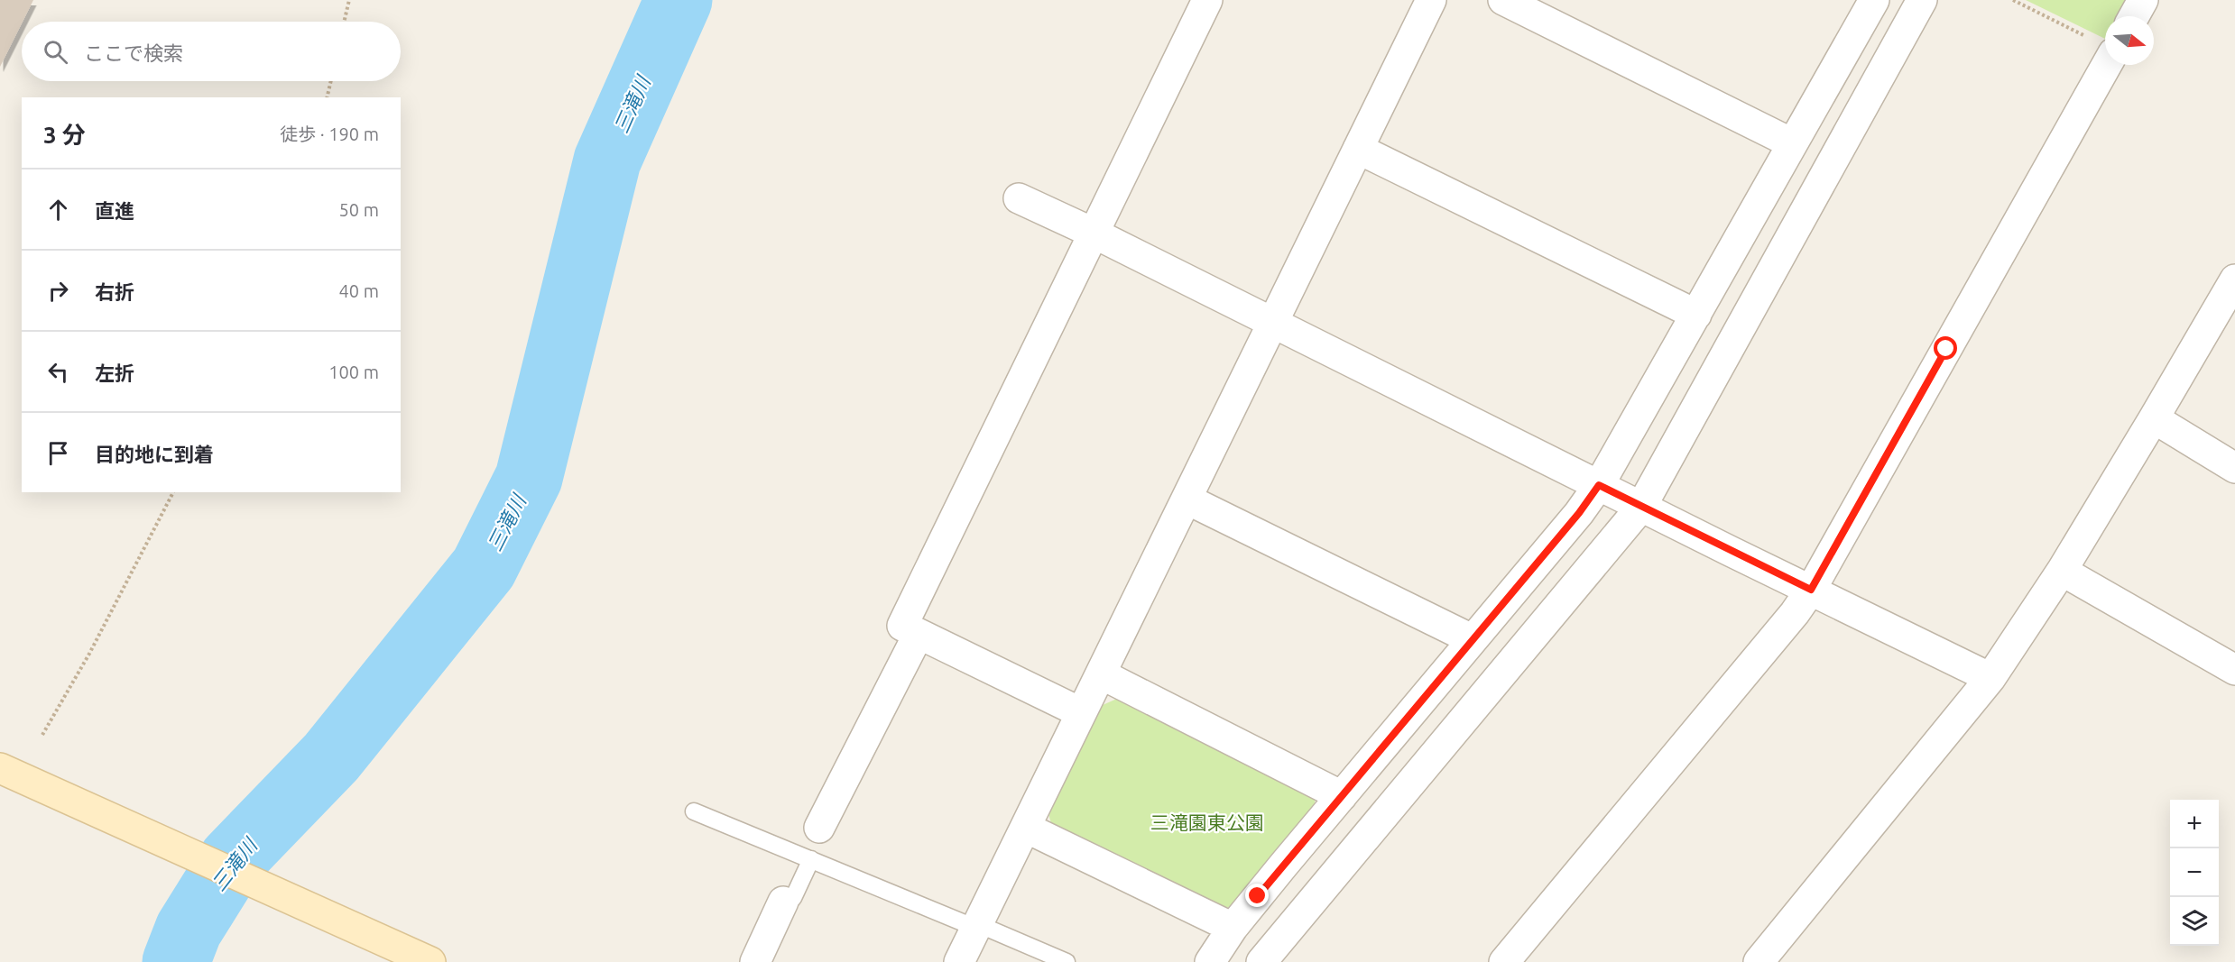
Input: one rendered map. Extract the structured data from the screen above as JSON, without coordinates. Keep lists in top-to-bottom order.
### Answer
{
  "water": ["三滝川"],
  "parks": ["三滝園東公園"],
  "north": "right",
  "page": {
    "search": "ここで検索",
    "heading": ["3 分", "徒歩 · 190 m"],
    "list": [
      ["直進", "50 m"],
      ["右折", "40 m"],
      ["左折", "100 m"],
      "目的地に到着"
    ],
    "map_buttons": ["+", "−"]
  }
}
